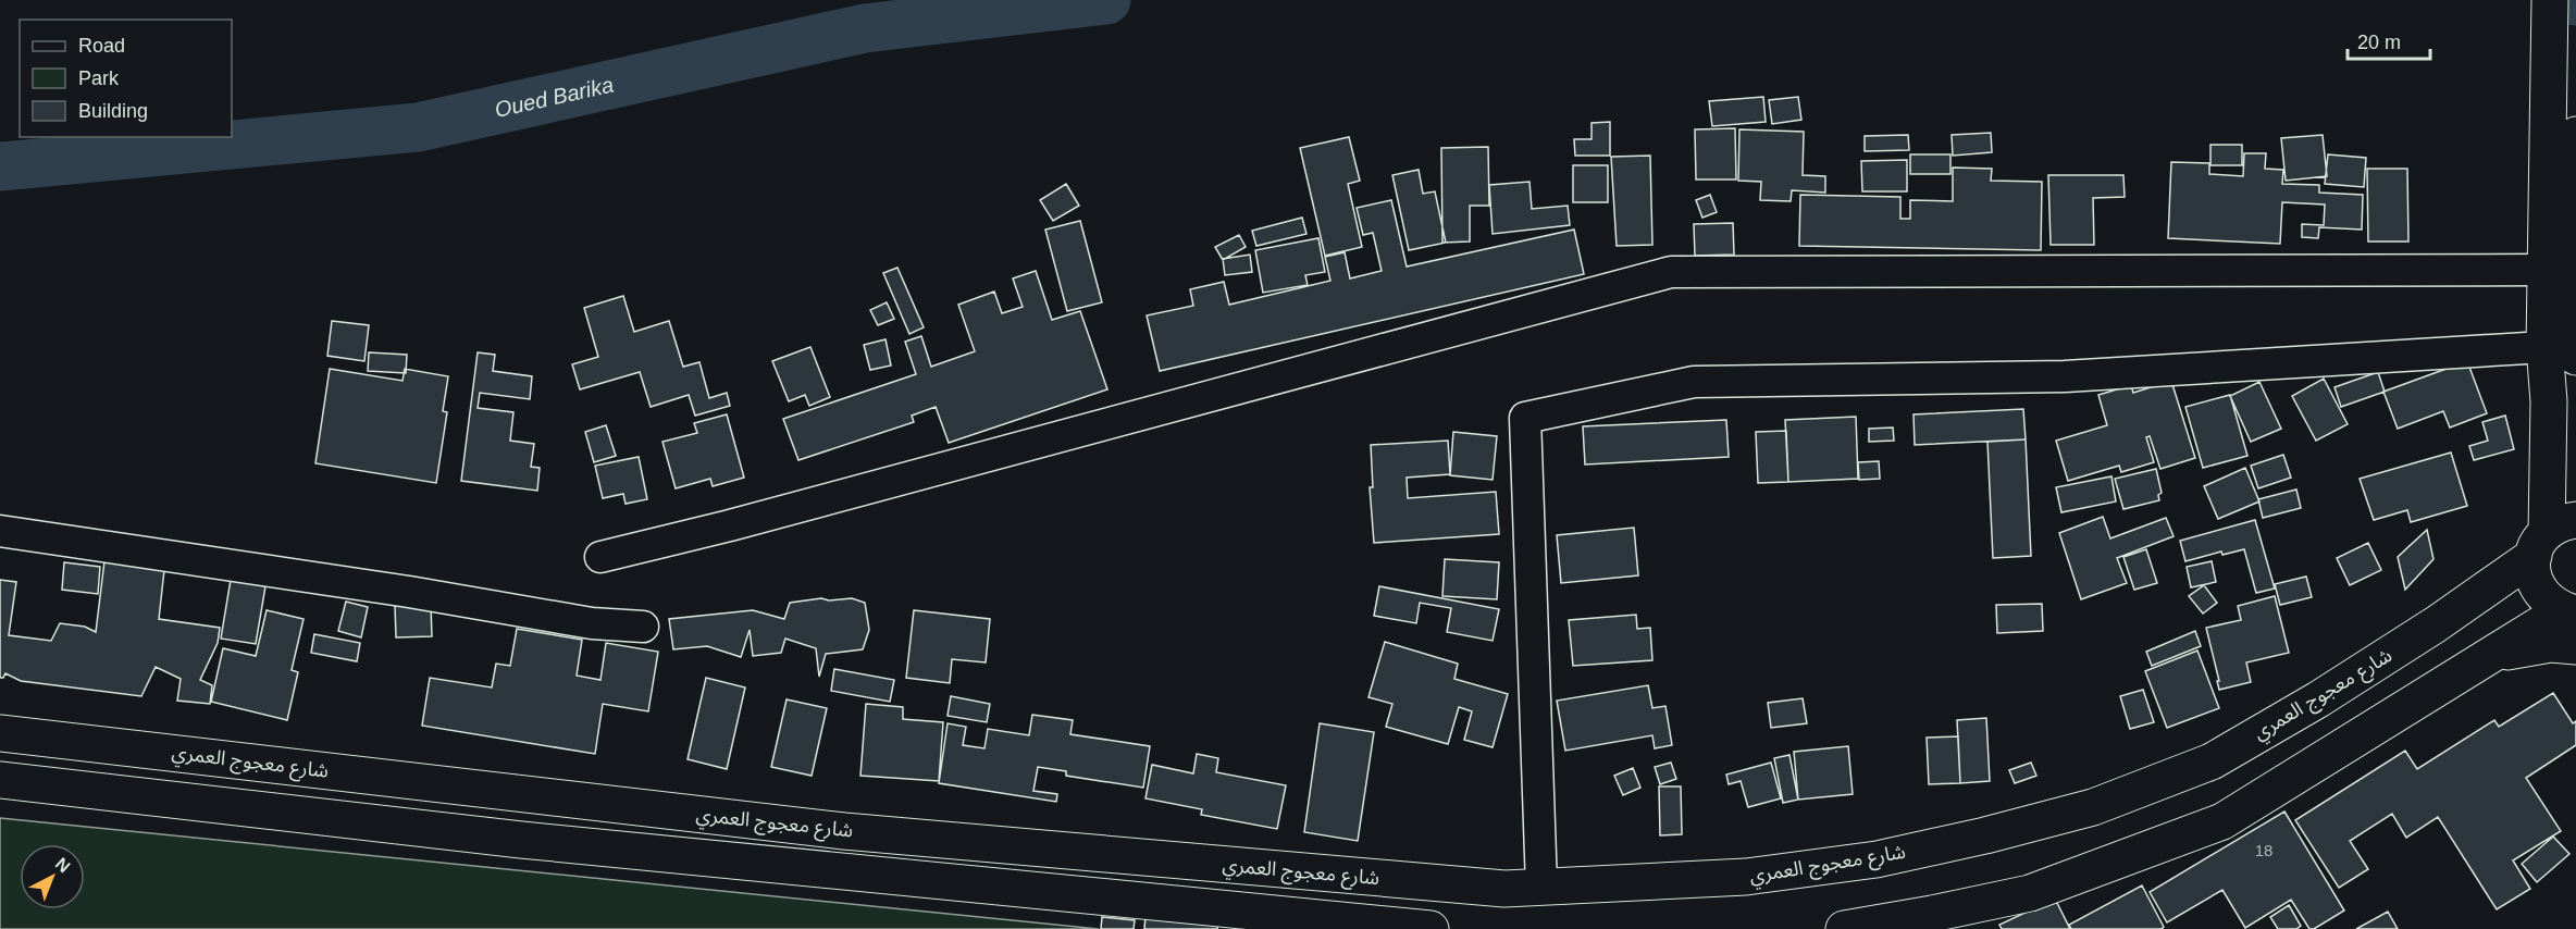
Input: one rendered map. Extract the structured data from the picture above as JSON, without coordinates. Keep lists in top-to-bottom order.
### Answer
{
  "streets": {
    "main road": ["شارع معجوج العمري"]
  },
  "water": ["Oued Barika"],
  "house_numbers": ["18"],
  "legend": ["Road", "Park", "Building"],
  "scale_bar": "20 m",
  "north": "top right"
}
